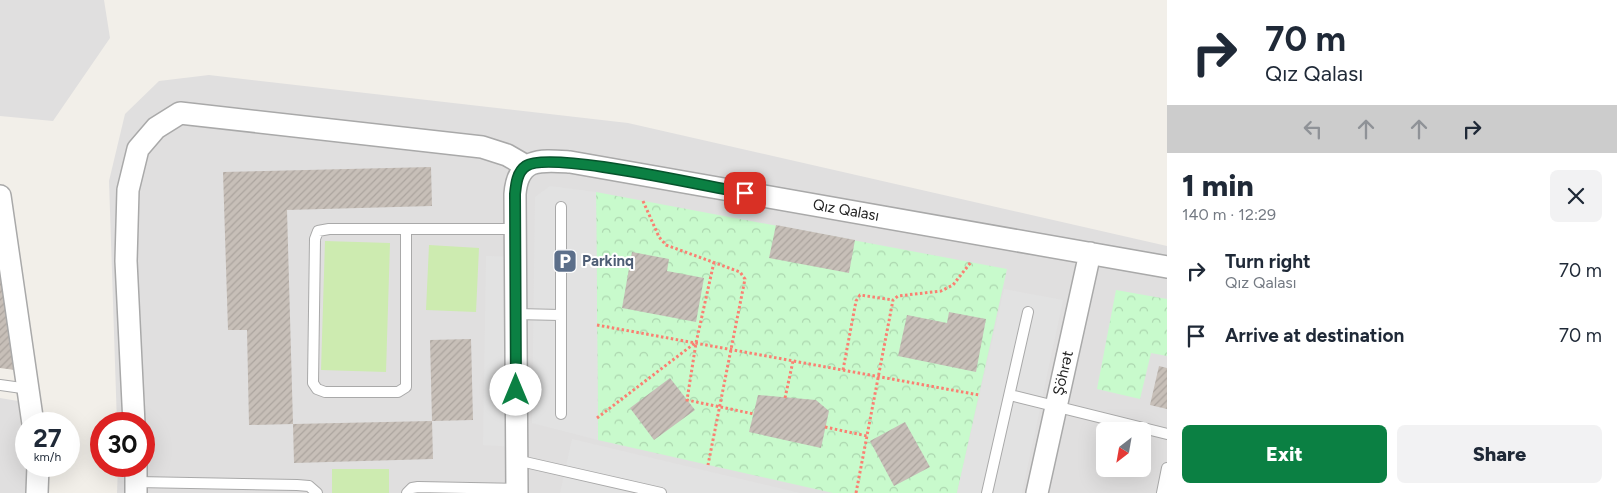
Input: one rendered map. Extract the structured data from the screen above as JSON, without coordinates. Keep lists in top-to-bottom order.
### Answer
{
  "streets": {
    "street": ["Qız Qalası", "Şöhrət"]
  },
  "crossings": [
    ["Qız Qalası", "Şöhrət"]
  ],
  "places": {
    "parking": ["Parkinq"]
  },
  "north": "bottom left",
  "page": {
    "turn": ["70 m", "Qız Qalası"],
    "heading": ["1 min", "140 m · 12:29"],
    "list": [
      {
        "name": "Turn right",
        "note": "Qız Qalası",
        "value": "70 m"
      },
      {
        "name": "Arrive at destination",
        "value": "70 m"
      }
    ],
    "speed": "27 km/h",
    "limit": "30",
    "buttons": ["Exit", "Share"]
  }
}
